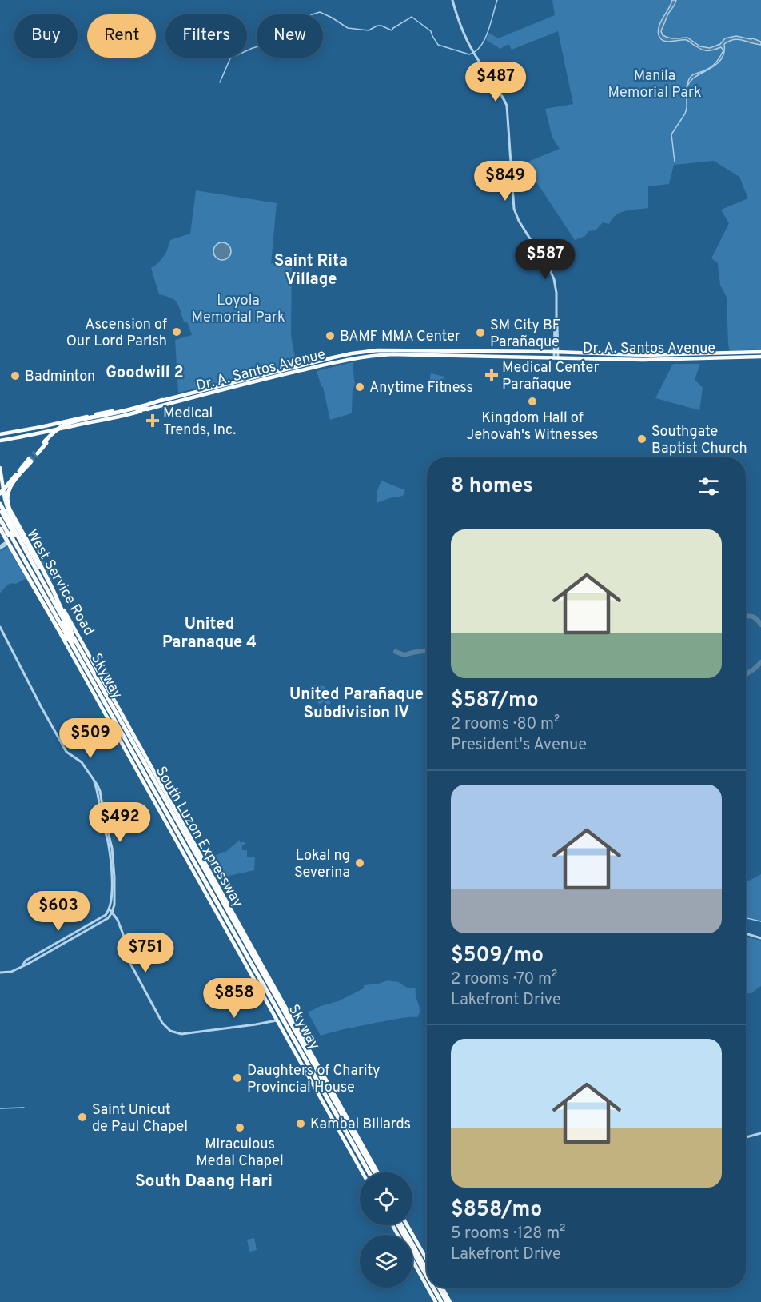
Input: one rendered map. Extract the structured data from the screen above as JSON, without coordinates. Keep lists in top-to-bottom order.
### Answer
{
  "streets": {
    "highway": ["Skyway", "South Luzon Expressway"],
    "main road": ["Dr. A. Santos Avenue", "West Service Road"]
  },
  "crossings": [
    ["Skyway", "South Luzon Expressway"]
  ],
  "districts": [
    "Saint Rita Village",
    "Goodwill 2",
    "United Paranaque 4",
    "United Parañaque Subdivision IV",
    "South Daang Hari"
  ],
  "parks": ["Manila Memorial Park", "Loyola Memorial Park"],
  "places": {
    "other": [
      "Ascension of Our Lord Parish",
      "SM City BF Parañaque",
      "BAMF MMA Center",
      "Badminton",
      "Anytime Fitness",
      "Kingdom Hall of Jehovah's Witnesses",
      "Southgate Baptist Church",
      "Lokal ng Severina",
      "Daughters of Charity Provincial House",
      "Saint Unicut de Paul Chapel",
      "Kambal Billards",
      "Miraculous Medal Chapel"
    ],
    "health": ["Medical Center Parañaque", "Medical Trends, Inc."]
  },
  "page": {
    "chip": [
      "Buy",
      "Rent",
      "Filters",
      "New"
    ],
    "price": [
      "$487",
      "$849",
      "$587",
      "$509",
      "$492",
      "$603",
      "$751",
      "$858"
    ],
    "heading": "8 homes",
    "list": [
      {
        "name": "$587/mo",
        "note": "2 rooms · 80 m² · President's Avenue"
      },
      {
        "name": "$509/mo",
        "note": "2 rooms · 70 m² · Lakefront Drive"
      },
      {
        "name": "$858/mo",
        "note": "5 rooms · 128 m² · Lakefront Drive"
      }
    ]
  }
}
